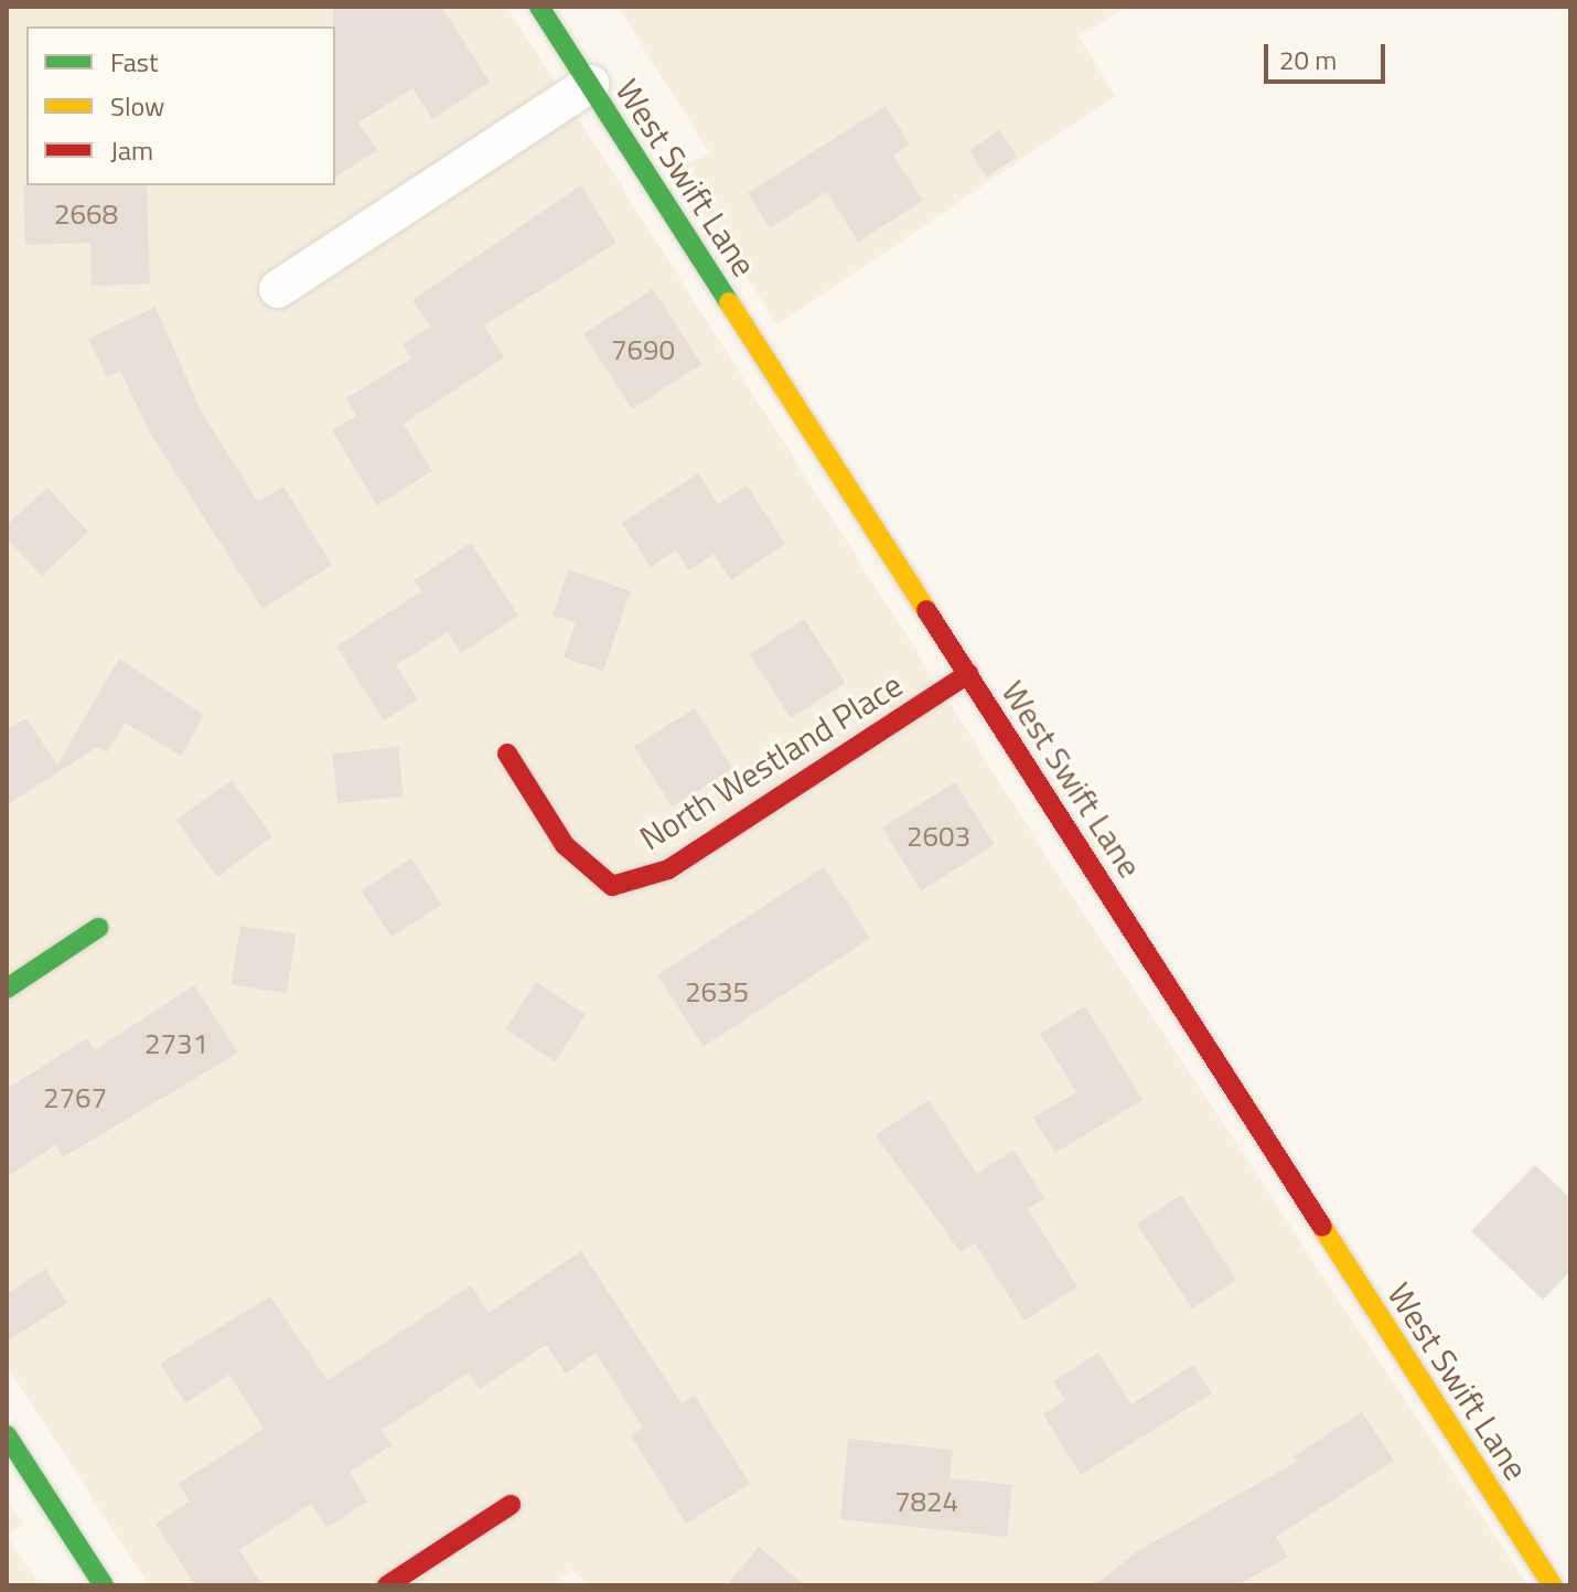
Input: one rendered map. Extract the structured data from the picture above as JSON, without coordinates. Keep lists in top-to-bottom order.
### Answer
{
  "streets": {
    "street": ["West Swift Lane", "North Westland Place"]
  },
  "crossings": [
    ["West Swift Lane", "North Westland Place"]
  ],
  "house_numbers": [
    "2668",
    "7690",
    "2603",
    "2635",
    "2731",
    "2767",
    "7824"
  ],
  "legend": ["Fast", "Slow", "Jam"],
  "scale_bar": "20 m"
}
